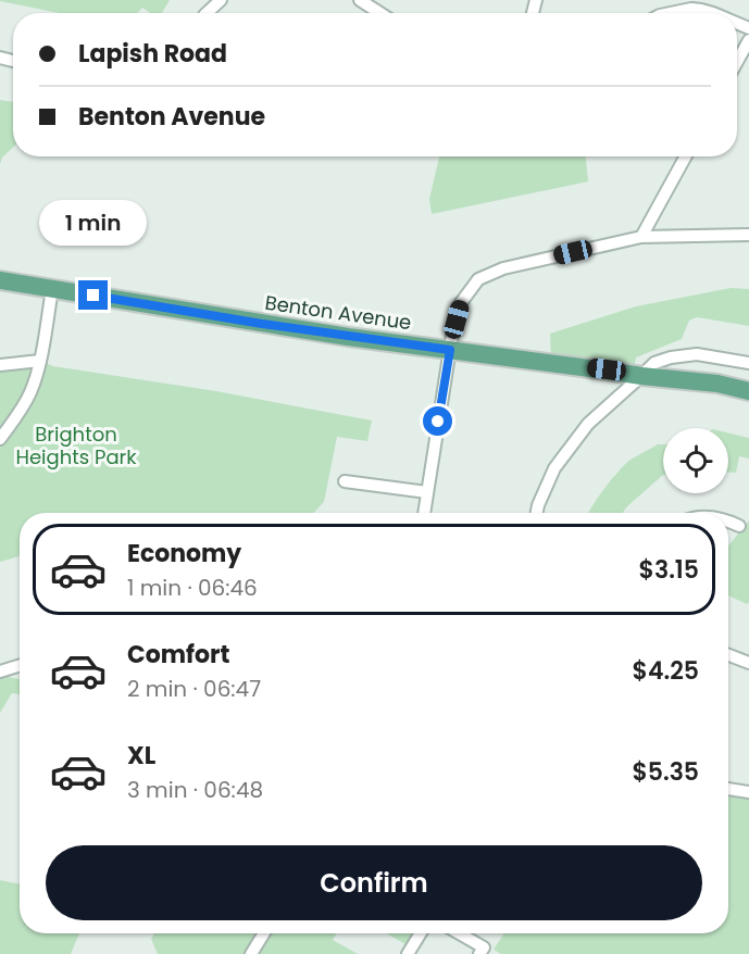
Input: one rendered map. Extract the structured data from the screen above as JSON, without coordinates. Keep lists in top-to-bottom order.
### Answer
{
  "streets": {
    "main road": ["Benton Avenue"]
  },
  "parks": ["Brighton Heights Park"],
  "page": {
    "banner": ["Lapish Road", "Benton Avenue"],
    "bubble": "1 min",
    "list": [
      {
        "name": "Economy",
        "note": "1 min · 06:46",
        "value": "$3.15"
      },
      {
        "name": "Comfort",
        "note": "2 min · 06:47",
        "value": "$4.25"
      },
      {
        "name": "XL",
        "note": "3 min · 06:48",
        "value": "$5.35"
      }
    ],
    "buttons": "Confirm"
  }
}
